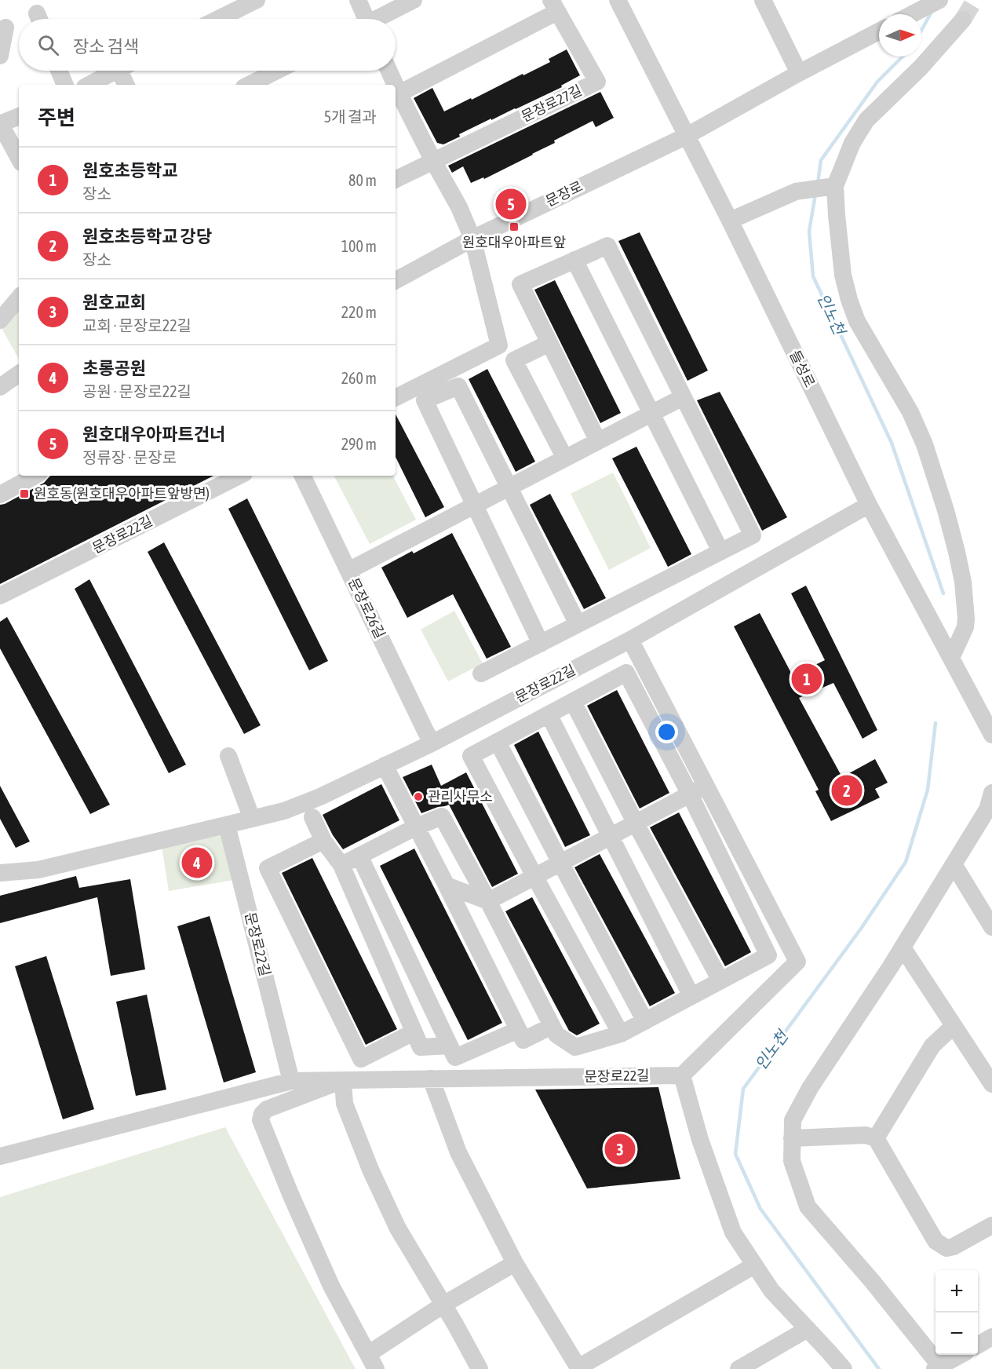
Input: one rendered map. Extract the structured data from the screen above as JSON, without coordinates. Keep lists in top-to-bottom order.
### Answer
{
  "streets": {
    "street": [
      "문장로27길",
      "문장로",
      "들성로",
      "문장로22길",
      "문장로26길"
    ]
  },
  "crossings": [
    ["문장로", "들성로"],
    ["들성로", "문장로22길"],
    ["문장로22길", "문장로26길"]
  ],
  "water": ["인노천"],
  "places": {
    "transit": ["원호대우아파트앞", "원호동(원호대우아파트앞방면)"],
    "other": ["관리사무소"]
  },
  "north": "right",
  "page": {
    "search": "장소 검색",
    "heading": ["주변", "5개 결과"],
    "list": [
      {
        "mark": "1",
        "name": "원호초등학교",
        "note": "장소",
        "value": "80 m"
      },
      {
        "mark": "2",
        "name": "원호초등학교 강당",
        "note": "장소",
        "value": "100 m"
      },
      {
        "mark": "3",
        "name": "원호교회",
        "note": "교회 · 문장로22길",
        "value": "220 m"
      },
      {
        "mark": "4",
        "name": "초롱공원",
        "note": "공원 · 문장로22길",
        "value": "260 m"
      },
      {
        "mark": "5",
        "name": "원호대우아파트건너",
        "note": "정류장 · 문장로",
        "value": "290 m"
      }
    ],
    "pins": [
      "5",
      "1",
      "2",
      "4",
      "3"
    ],
    "map_buttons": ["+", "−"]
  }
}
